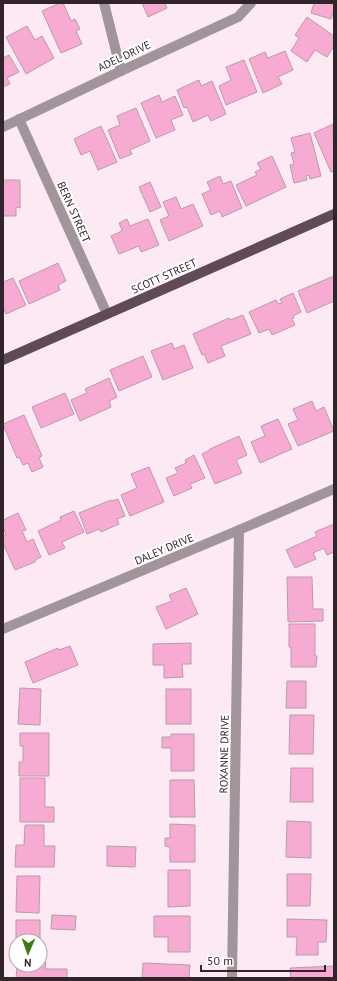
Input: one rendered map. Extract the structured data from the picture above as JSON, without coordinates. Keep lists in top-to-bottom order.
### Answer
{
  "streets": {
    "main road": ["SCOTT STREET"],
    "street": [
      "ADEL DRIVE",
      "BERN STREET",
      "DALEY DRIVE",
      "ROXANNE DRIVE"
    ]
  },
  "crossings": [
    ["ADEL DRIVE", "BERN STREET"],
    ["BERN STREET", "SCOTT STREET"],
    ["DALEY DRIVE", "ROXANNE DRIVE"]
  ],
  "scale_bar": "50 m",
  "north": "bottom"
}
